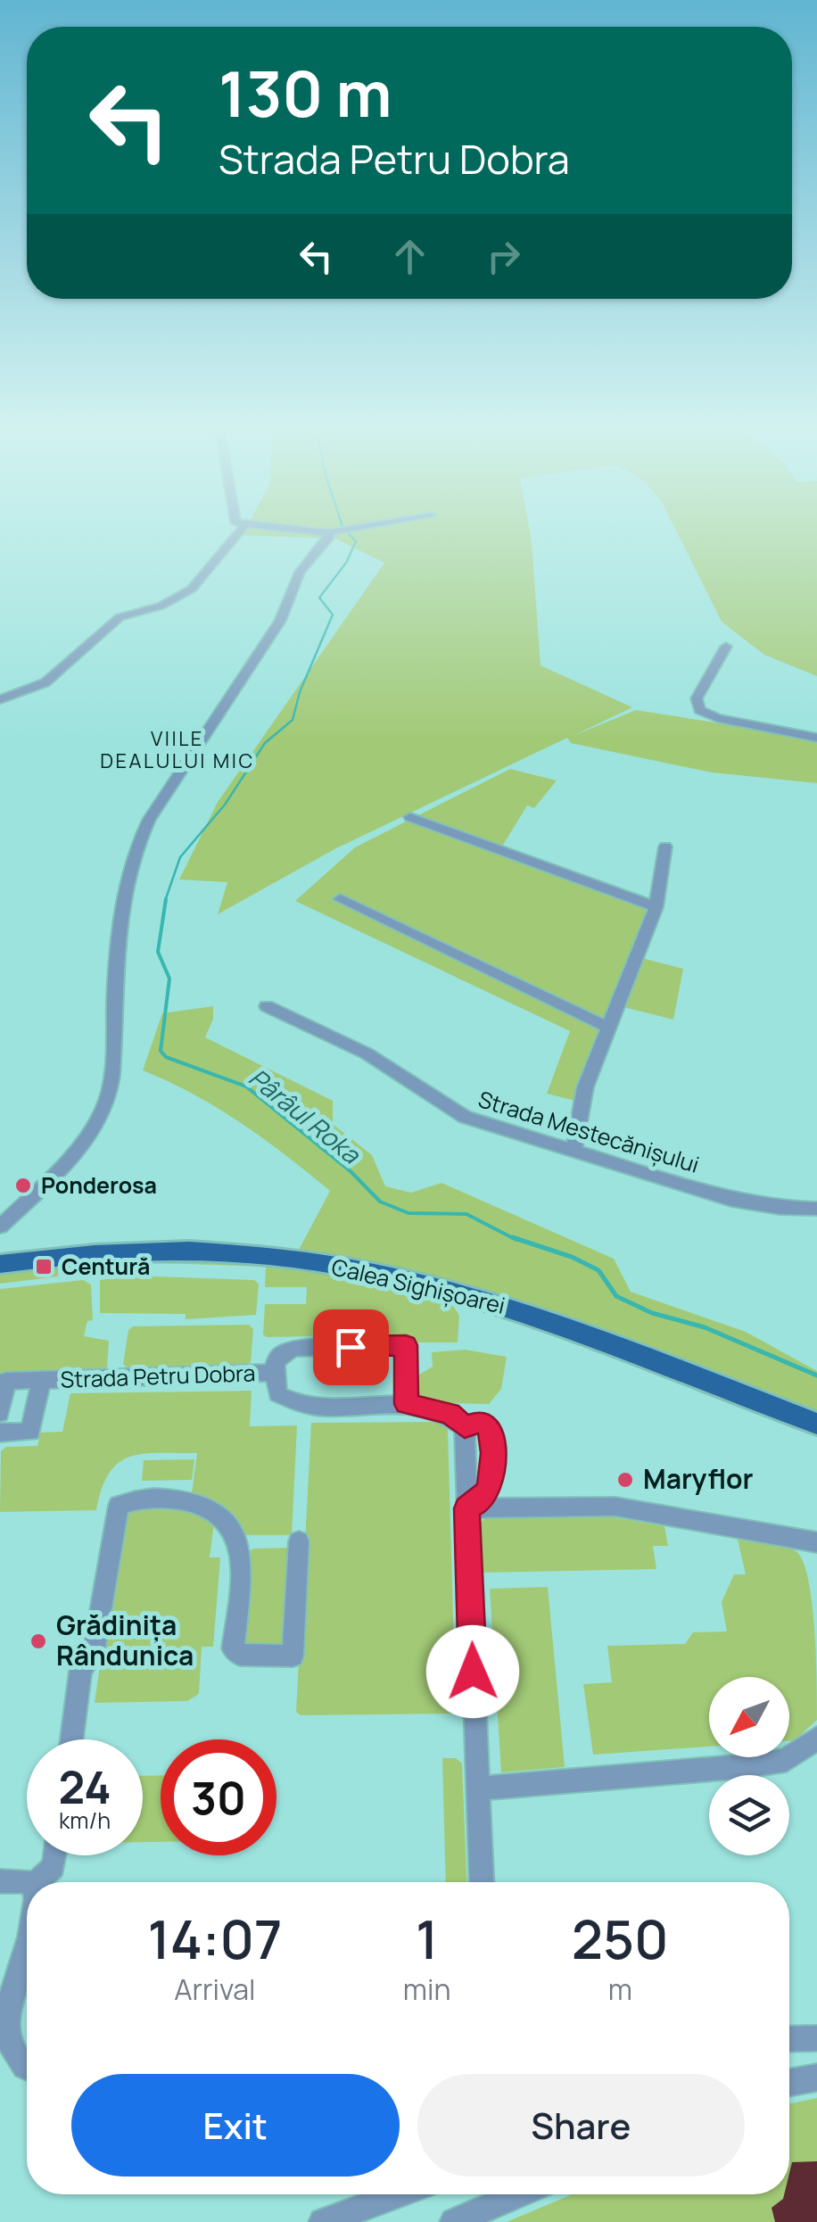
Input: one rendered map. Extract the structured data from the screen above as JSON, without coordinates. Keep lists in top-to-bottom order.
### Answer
{
  "streets": {
    "main road": ["Calea Sighișoarei"],
    "street": ["Strada Mestecănișului", "Strada Petru Dobra"]
  },
  "districts": ["VIILE DEALULUI MIC"],
  "water": ["Pârâul Roka"],
  "places": {
    "other": ["Ponderosa", "Maryflor", "Grădinița Rândunica"],
    "transit": ["Centură"]
  },
  "north": "bottom left",
  "page": {
    "turn": ["130 m", "Strada Petru Dobra"],
    "speed": "24 km/h",
    "limit": "30",
    "eta": [
      "14:07",
      "Arrival",
      "1",
      "min",
      "250",
      "m"
    ],
    "buttons": ["Exit", "Share"]
  }
}
